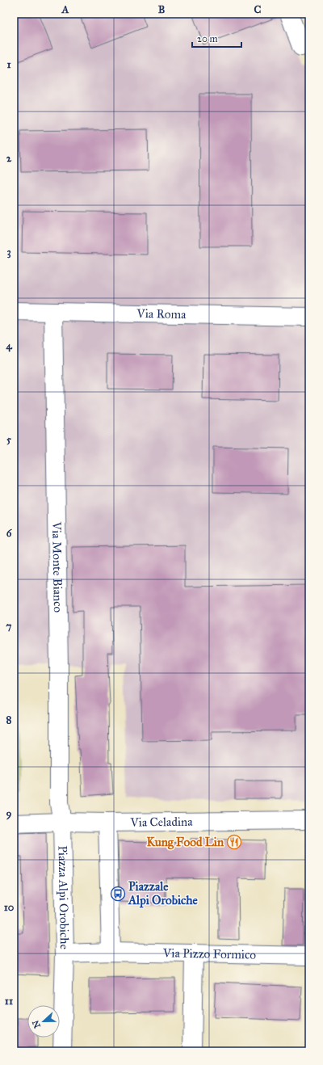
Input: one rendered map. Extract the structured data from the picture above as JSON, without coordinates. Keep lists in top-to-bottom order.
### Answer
{
  "streets": {
    "street": [
      "Via Roma",
      "Via Monte Bianco",
      "Via Celadina",
      "Piazza Alpi Orobiche",
      "Via Pizzo Formico"
    ]
  },
  "crossings": [
    ["Via Roma", "Via Monte Bianco"],
    ["Via Monte Bianco", "Via Celadina"],
    ["Via Monte Bianco", "Piazza Alpi Orobiche"],
    ["Via Celadina", "Piazza Alpi Orobiche"],
    ["Piazza Alpi Orobiche", "Via Pizzo Formico"]
  ],
  "places": {
    "restaurant": ["Kung Food Lin"],
    "bus stop": ["Piazzale Alpi Orobiche"]
  },
  "scale_bar": "20 m",
  "north": "left",
  "grid": {
    "columns": ["A", "B", "C"],
    "rows": [
      "1",
      "2",
      "3",
      "4",
      "5",
      "6",
      "7",
      "8",
      "9",
      "10",
      "11"
    ]
  }
}
